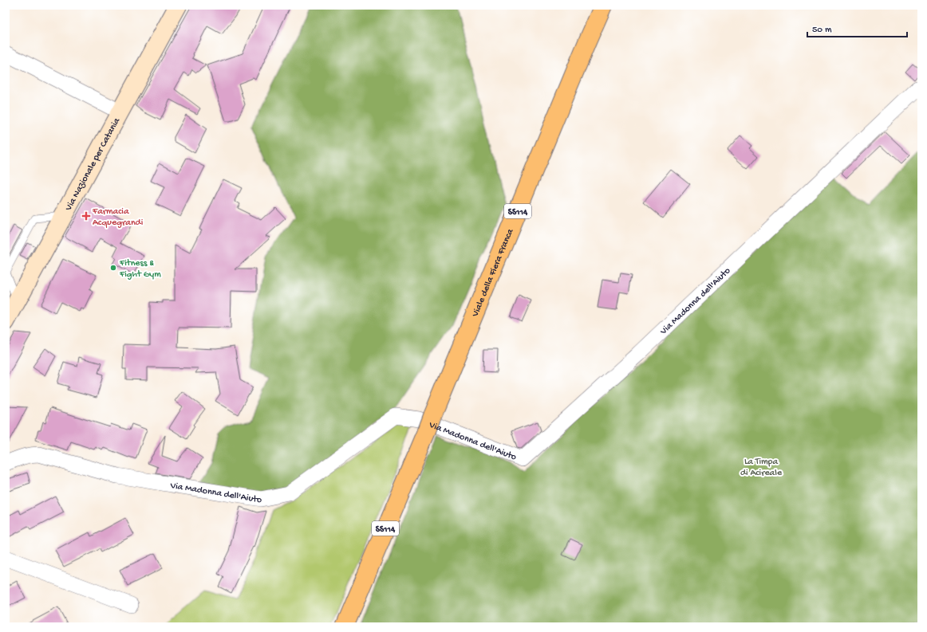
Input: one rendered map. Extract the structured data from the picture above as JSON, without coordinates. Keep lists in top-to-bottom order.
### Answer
{
  "streets": {
    "main road": ["Via Nazionale per Catania", "SS114", "Viale della Fiera Franca"],
    "street": ["Via Madonna dell'Aiuto"]
  },
  "parks": ["La Timpa di Acireale"],
  "places": {
    "health": ["Farmacia Acquegrandi"],
    "other": ["Fitness & Fight Gym"]
  },
  "scale_bar": "50 m"
}
